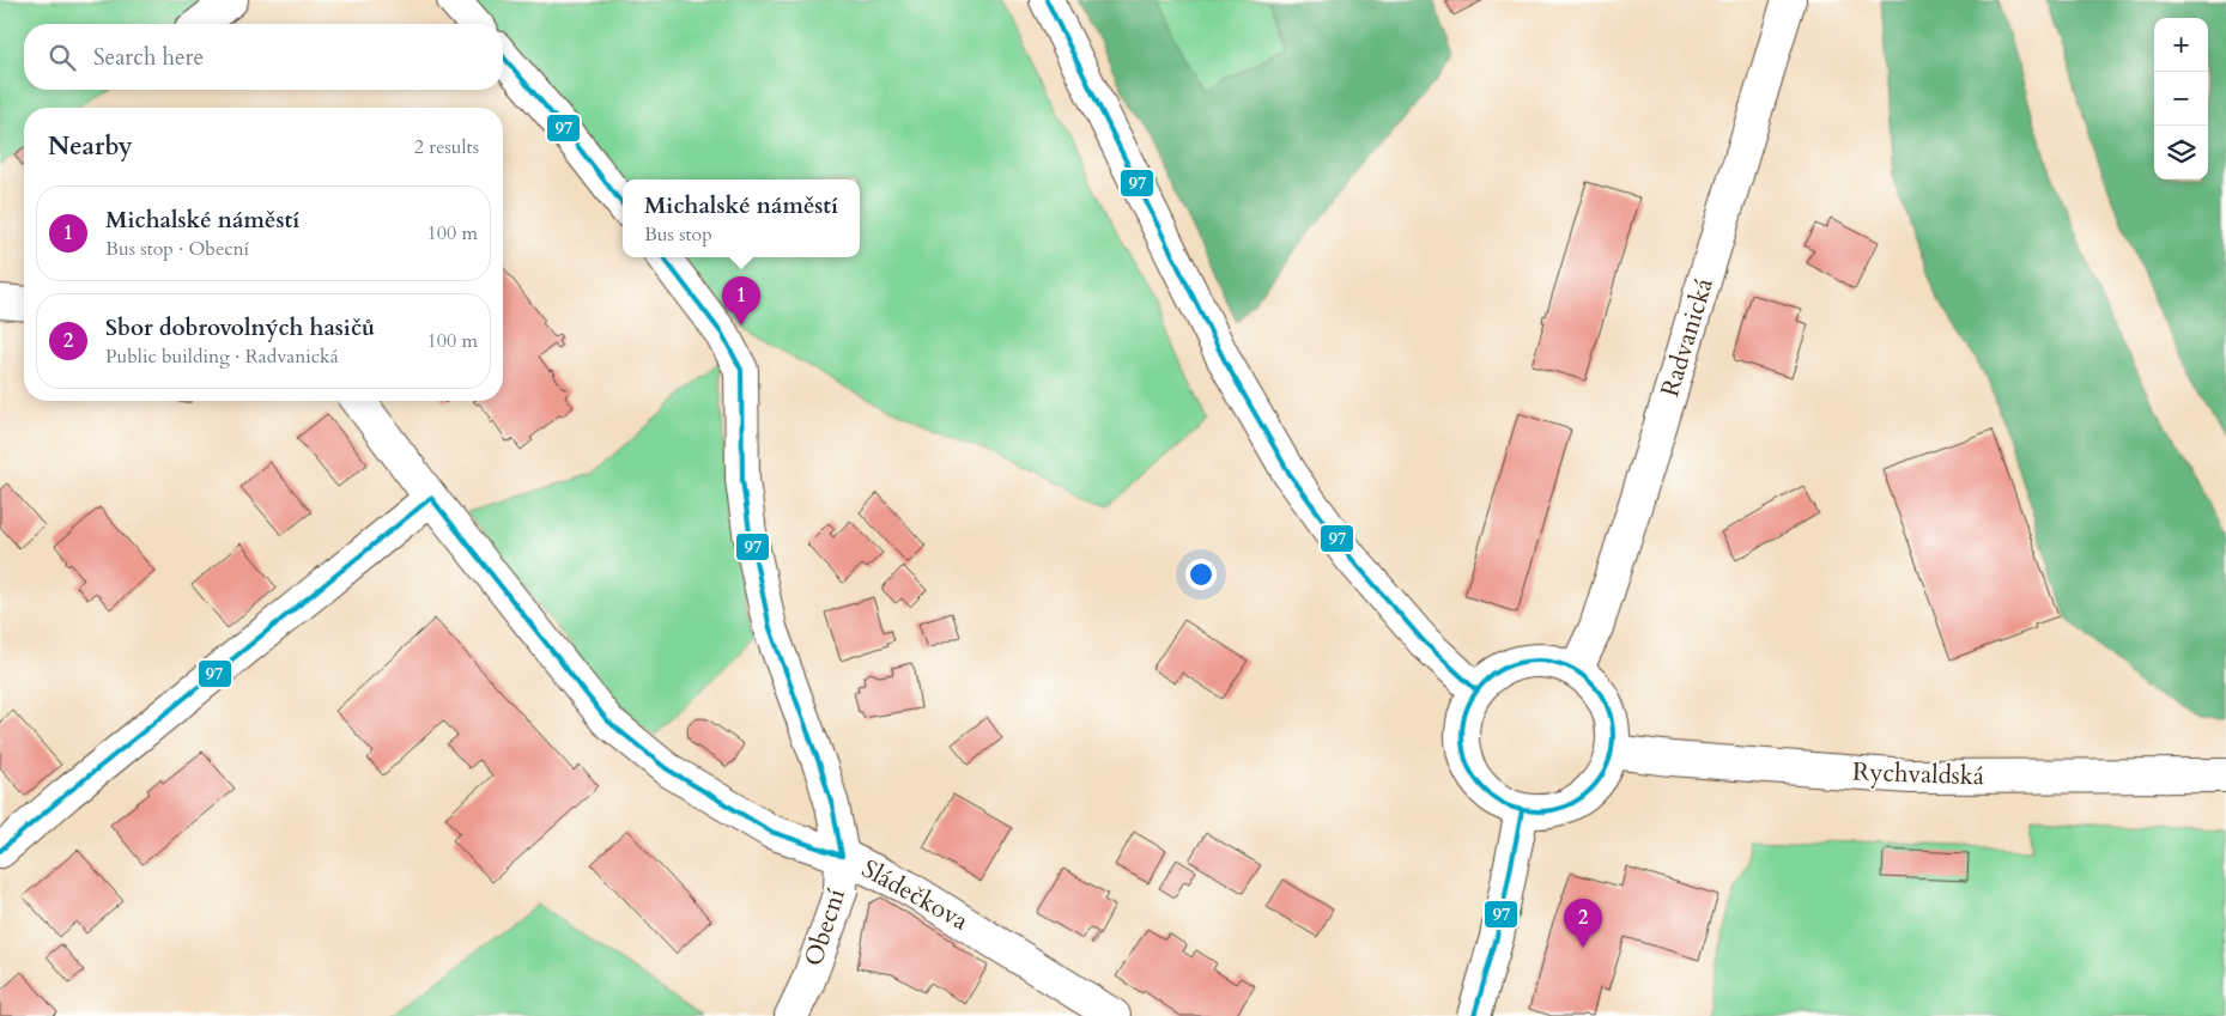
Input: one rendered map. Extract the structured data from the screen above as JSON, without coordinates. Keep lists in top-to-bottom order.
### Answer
{
  "streets": {
    "street": [
      "Radvanická",
      "Rychvaldská",
      "Sládečkova",
      "Obecní"
    ]
  },
  "crossings": [
    ["Radvanická", "Rychvaldská"],
    ["Sládečkova", "Obecní"]
  ],
  "lines": ["transit line 97"],
  "page": {
    "map_buttons": ["+", "−"],
    "search": "Search here",
    "heading": ["Nearby", "2 results"],
    "popup": ["Michalské náměstí", "Bus stop"],
    "list": [
      {
        "mark": "1",
        "name": "Michalské náměstí",
        "note": "Bus stop · Obecní",
        "value": "100 m"
      },
      {
        "mark": "2",
        "name": "Sbor dobrovolných hasičů",
        "note": "Public building · Radvanická",
        "value": "100 m"
      }
    ],
    "pins": ["1", "2"]
  }
}
